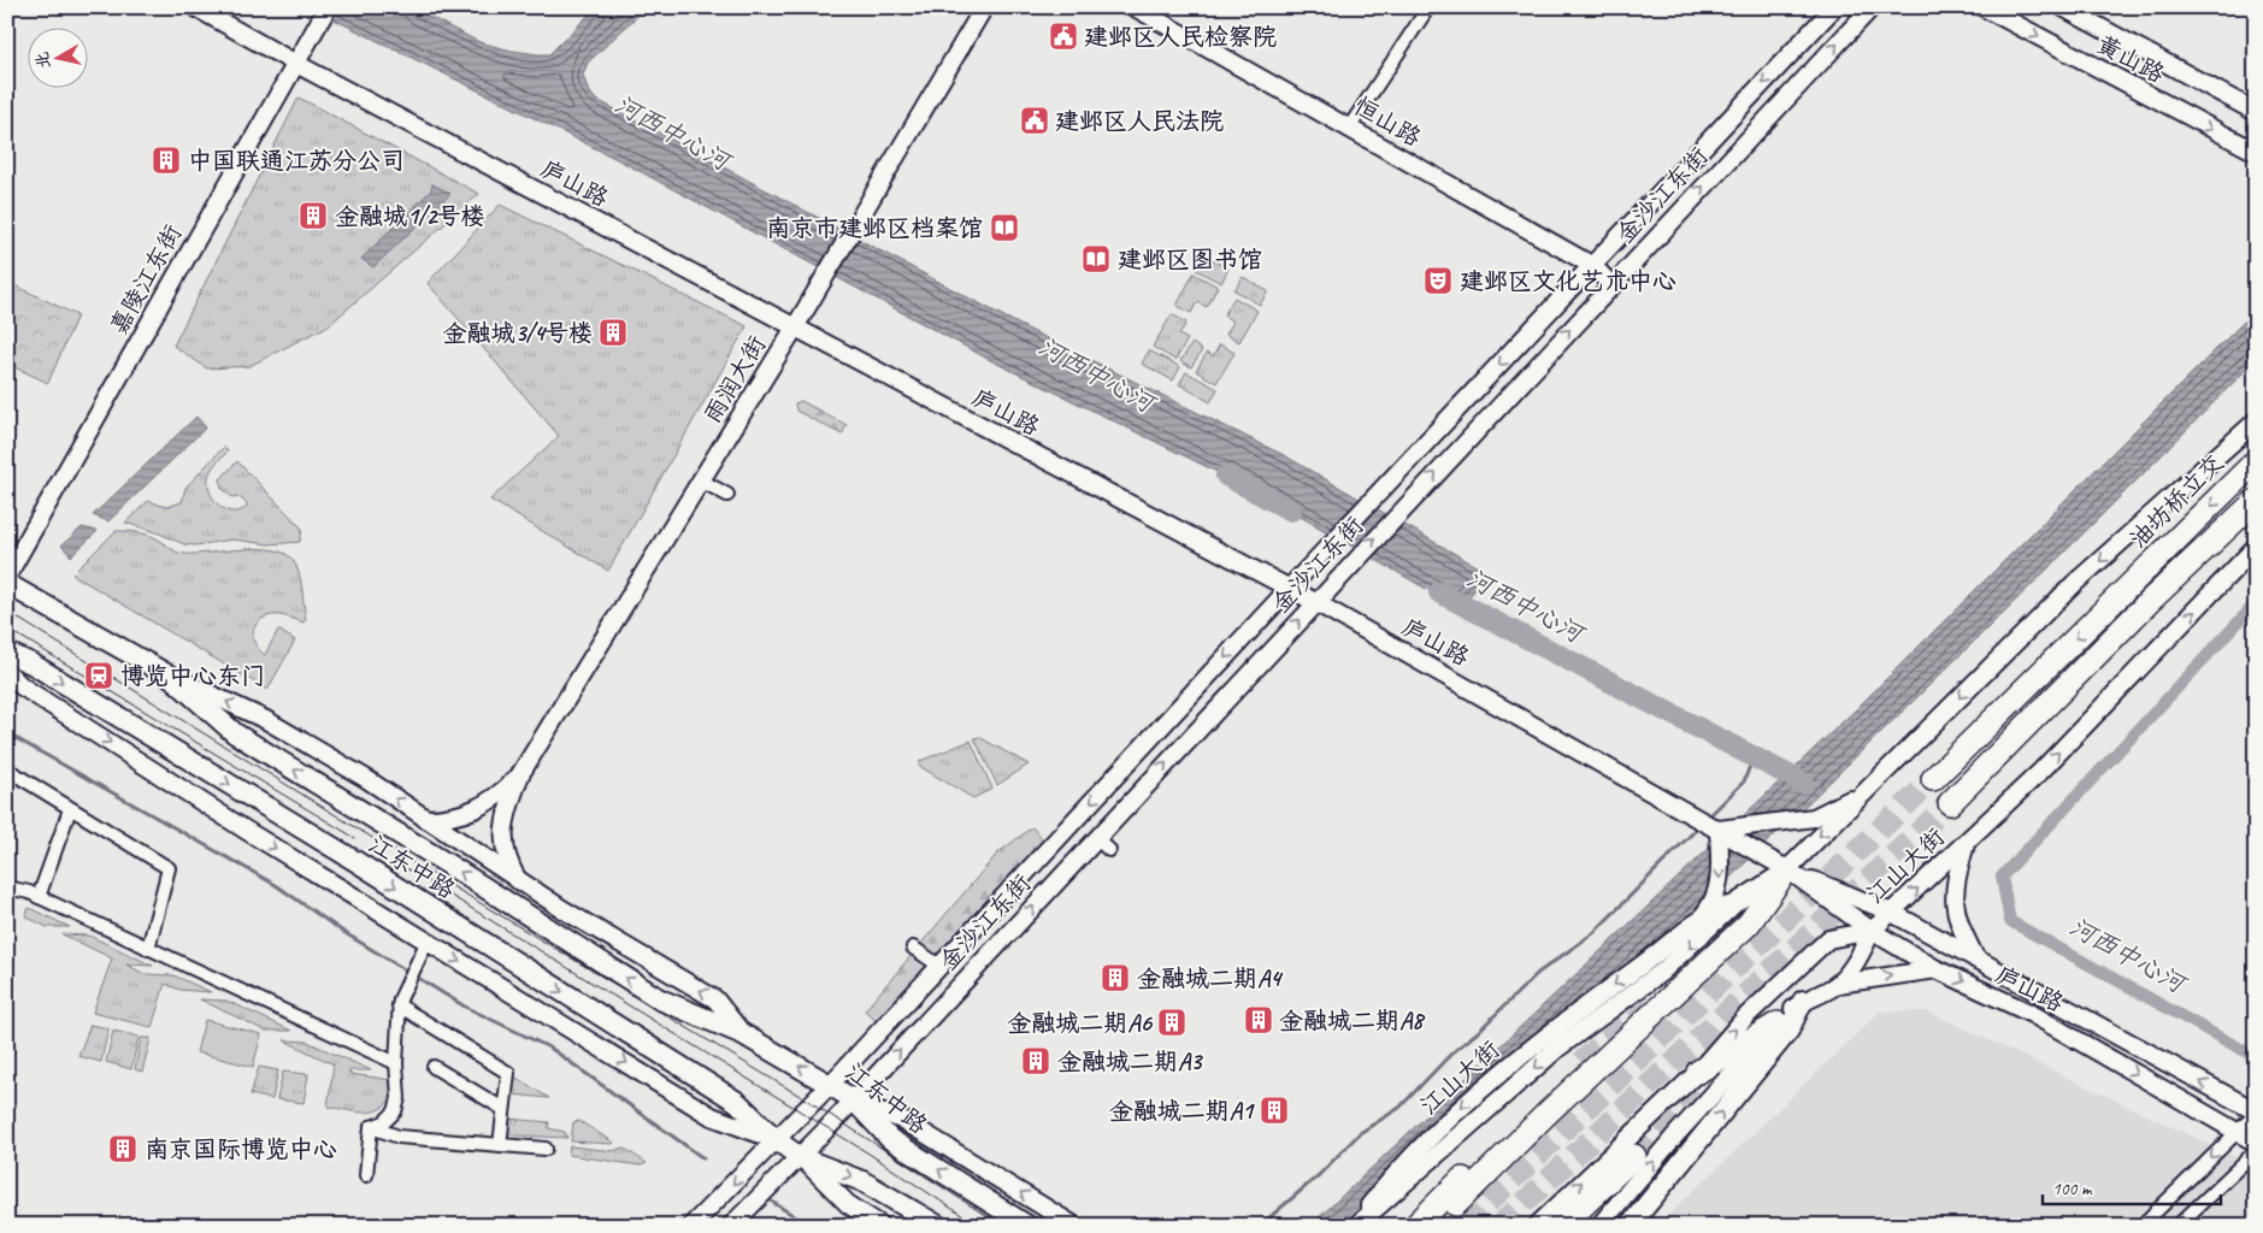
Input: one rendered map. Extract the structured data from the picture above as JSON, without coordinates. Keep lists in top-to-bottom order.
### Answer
{
  "streets": {
    "highway": ["油坊桥立交"],
    "main road": [
      "黄山路",
      "恒山路",
      "庐山路",
      "金沙江东街",
      "嘉陵江东街",
      "雨润大街",
      "江山大街",
      "江东中路"
    ]
  },
  "crossings": [
    ["恒山路", "金沙江东街"],
    ["庐山路", "金沙江东街"],
    ["庐山路", "嘉陵江东街"],
    ["庐山路", "雨润大街"],
    ["庐山路", "江山大街"],
    ["金沙江东街", "江东中路"]
  ],
  "water": ["河西中心河"],
  "places": {
    "public building": ["建邺区人民检察院", "建邺区人民法院"],
    "building": [
      "中国联通江苏分公司",
      "金融城1/2号楼",
      "金融城3/4号楼",
      "金融城二期A4",
      "金融城二期A8",
      "金融城二期A6",
      "金融城二期A3",
      "金融城二期A1",
      "南京国际博览中心"
    ],
    "library": ["南京市建邺区档案馆", "建邺区图书馆"],
    "theatre": ["建邺区文化艺术中心"],
    "station": ["博览中心东门"]
  },
  "scale_bar": "100 m",
  "north": "left"
}
